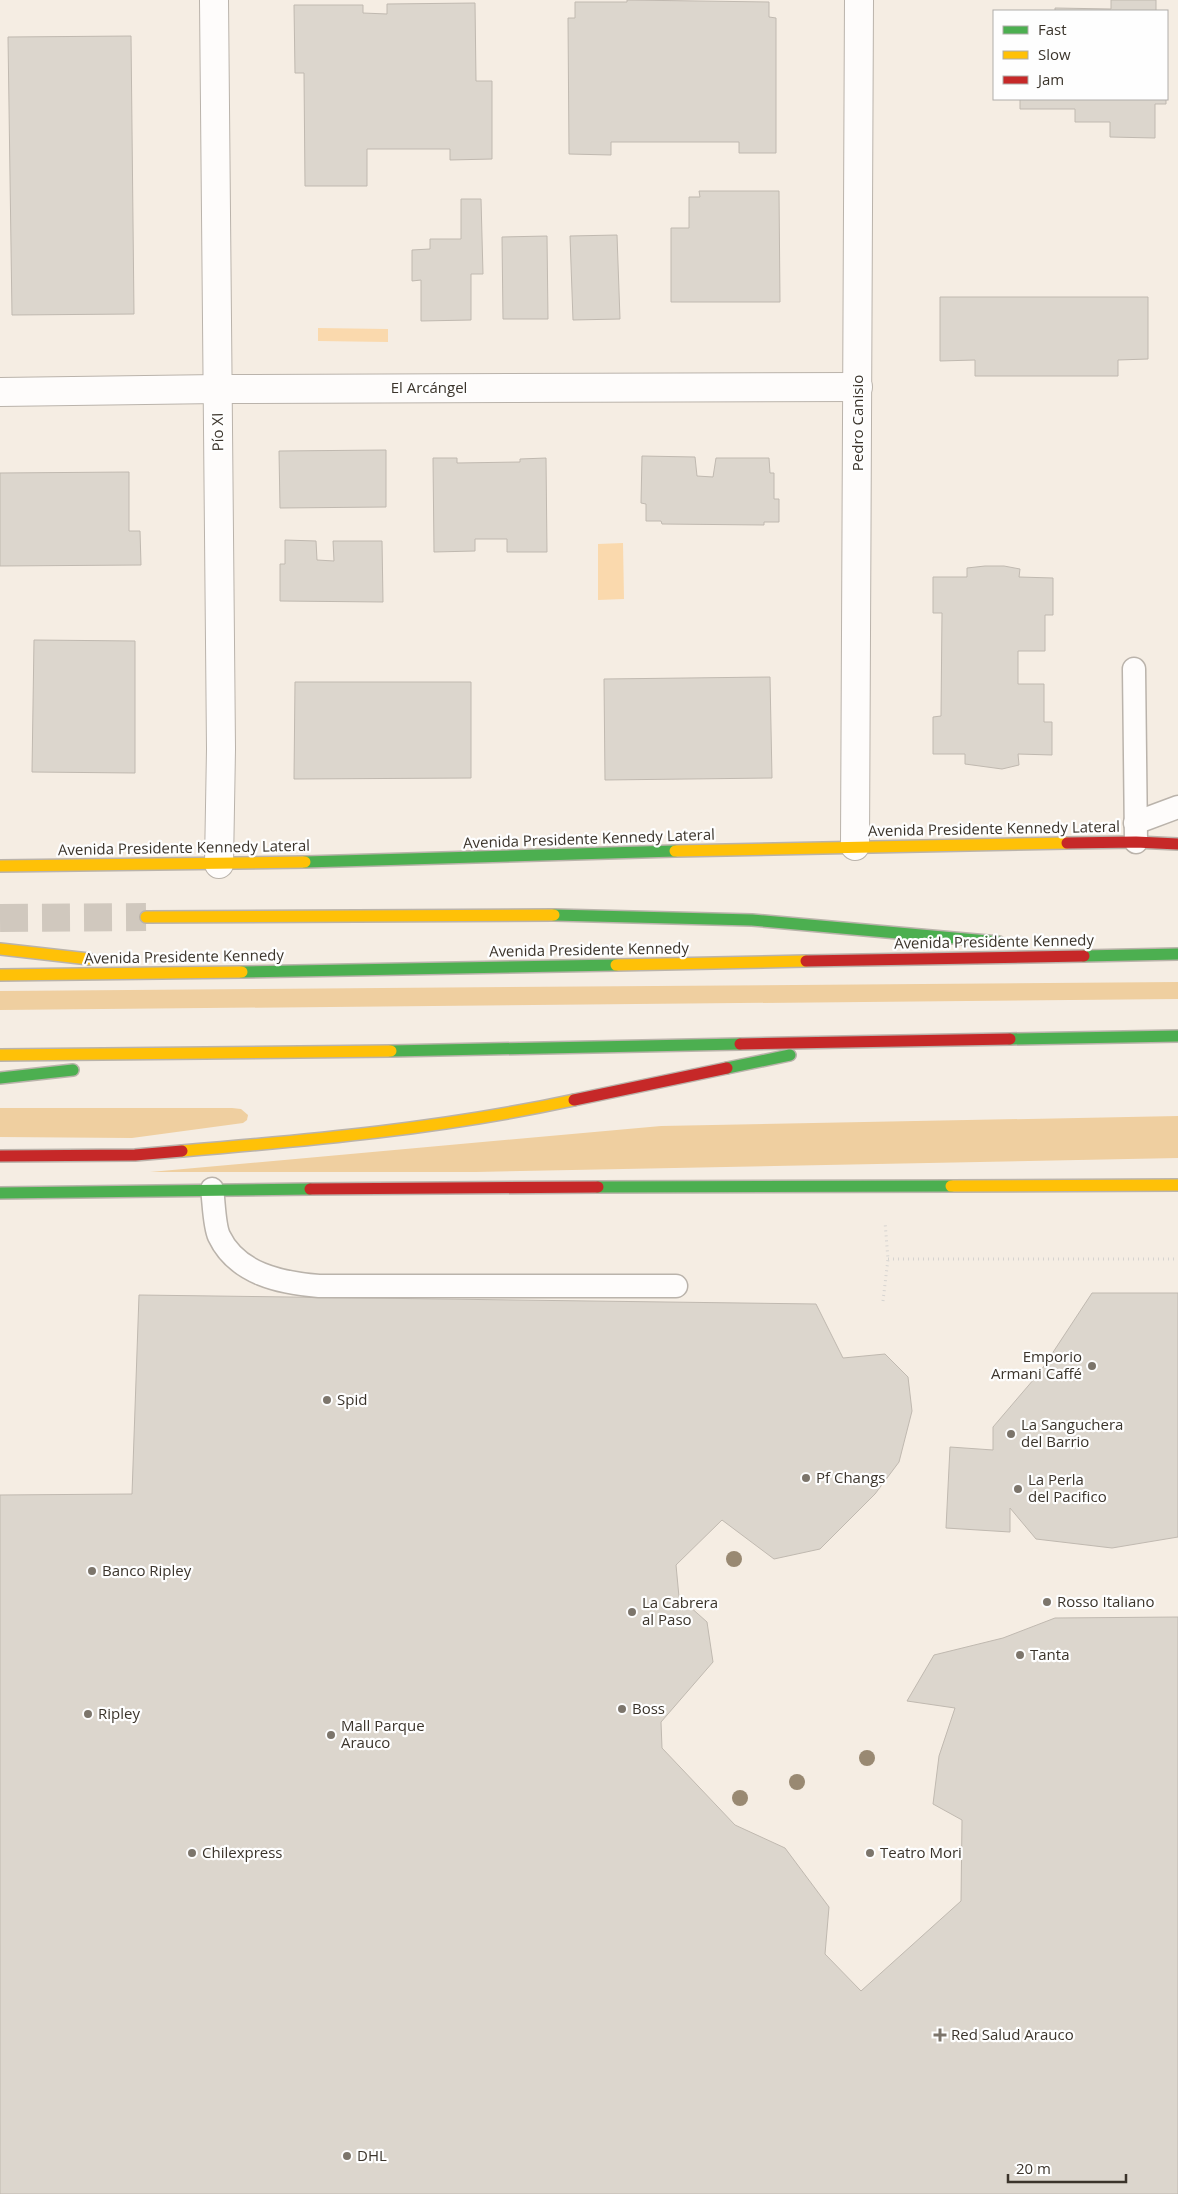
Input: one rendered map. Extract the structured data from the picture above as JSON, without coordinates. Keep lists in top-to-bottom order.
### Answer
{
  "streets": {
    "main road": ["Avenida Presidente Kennedy Lateral", "Avenida Presidente Kennedy"],
    "street": ["El Arcángel", "Pedro Canisio", "Pío XI"]
  },
  "crossings": [
    ["El Arcángel", "Pedro Canisio"],
    ["El Arcángel", "Pío XI"],
    ["Pedro Canisio", "Avenida Presidente Kennedy Lateral"],
    ["Pío XI", "Avenida Presidente Kennedy Lateral"]
  ],
  "places": {
    "other": [
      "Emporio Armani Caffé",
      "Spid",
      "La Sanguchera del Barrio",
      "Pf Changs",
      "La Perla del Pacifico",
      "Banco Ripley",
      "Rosso Italiano",
      "La Cabrera al Paso",
      "Tanta",
      "Boss",
      "Ripley",
      "Mall Parque Arauco",
      "Chilexpress",
      "Teatro Mori",
      "DHL"
    ],
    "health": ["Red Salud Arauco"]
  },
  "legend": ["Fast", "Slow", "Jam"],
  "scale_bar": "20 m"
}
